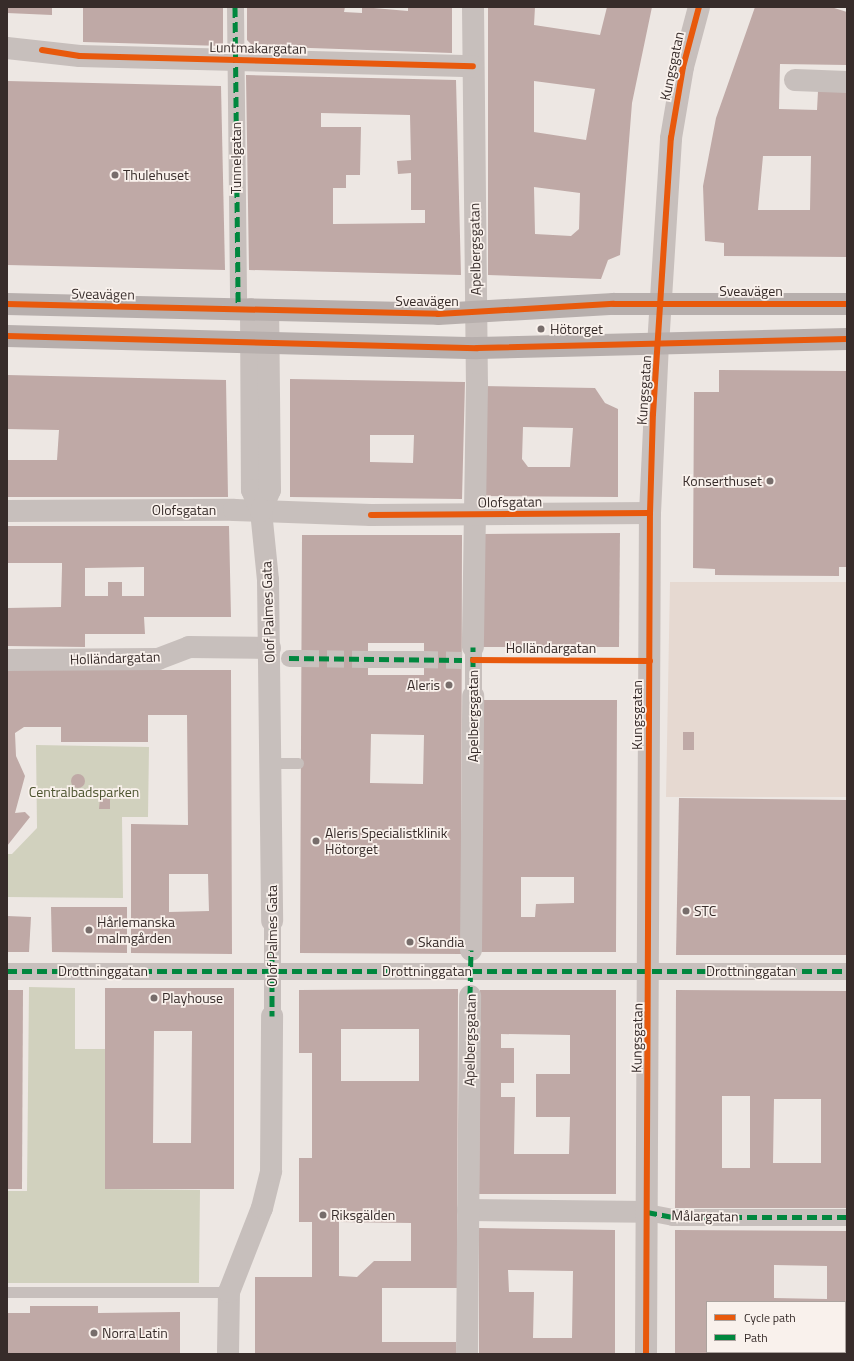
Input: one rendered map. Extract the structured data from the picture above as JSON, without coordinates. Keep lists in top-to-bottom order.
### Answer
{
  "streets": {
    "main road": ["Sveavägen"],
    "street": [
      "Luntmakargatan",
      "Kungsgatan",
      "Tunnelgatan",
      "Apelbergsgatan",
      "Olofsgatan",
      "Olof Palmes Gata",
      "Holländargatan",
      "Drottninggatan",
      "Målargatan"
    ]
  },
  "crossings": [
    ["Luntmakargatan", "Tunnelgatan"],
    ["Luntmakargatan", "Apelbergsgatan"],
    ["Kungsgatan", "Sveavägen"],
    ["Kungsgatan", "Olofsgatan"],
    ["Kungsgatan", "Drottninggatan"],
    ["Kungsgatan", "Målargatan"],
    ["Tunnelgatan", "Sveavägen"],
    ["Tunnelgatan", "Olof Palmes Gata"],
    ["Apelbergsgatan", "Sveavägen"],
    ["Apelbergsgatan", "Olofsgatan"],
    ["Apelbergsgatan", "Drottninggatan"],
    ["Apelbergsgatan", "Målargatan"],
    ["Sveavägen", "Olof Palmes Gata"],
    ["Olofsgatan", "Olof Palmes Gata"],
    ["Olof Palmes Gata", "Holländargatan"],
    ["Olof Palmes Gata", "Drottninggatan"]
  ],
  "parks": ["Centralbadsparken"],
  "places": [
    "Thulehuset",
    "Hötorget",
    "Konserthuset",
    "Aleris",
    "Aleris Specialistklinik Hötorget",
    "STC",
    "Hårlemanska malmgården",
    "Skandia",
    "Playhouse",
    "Riksgälden",
    "Norra Latin"
  ],
  "legend": ["Cycle path", "Path"]
}
